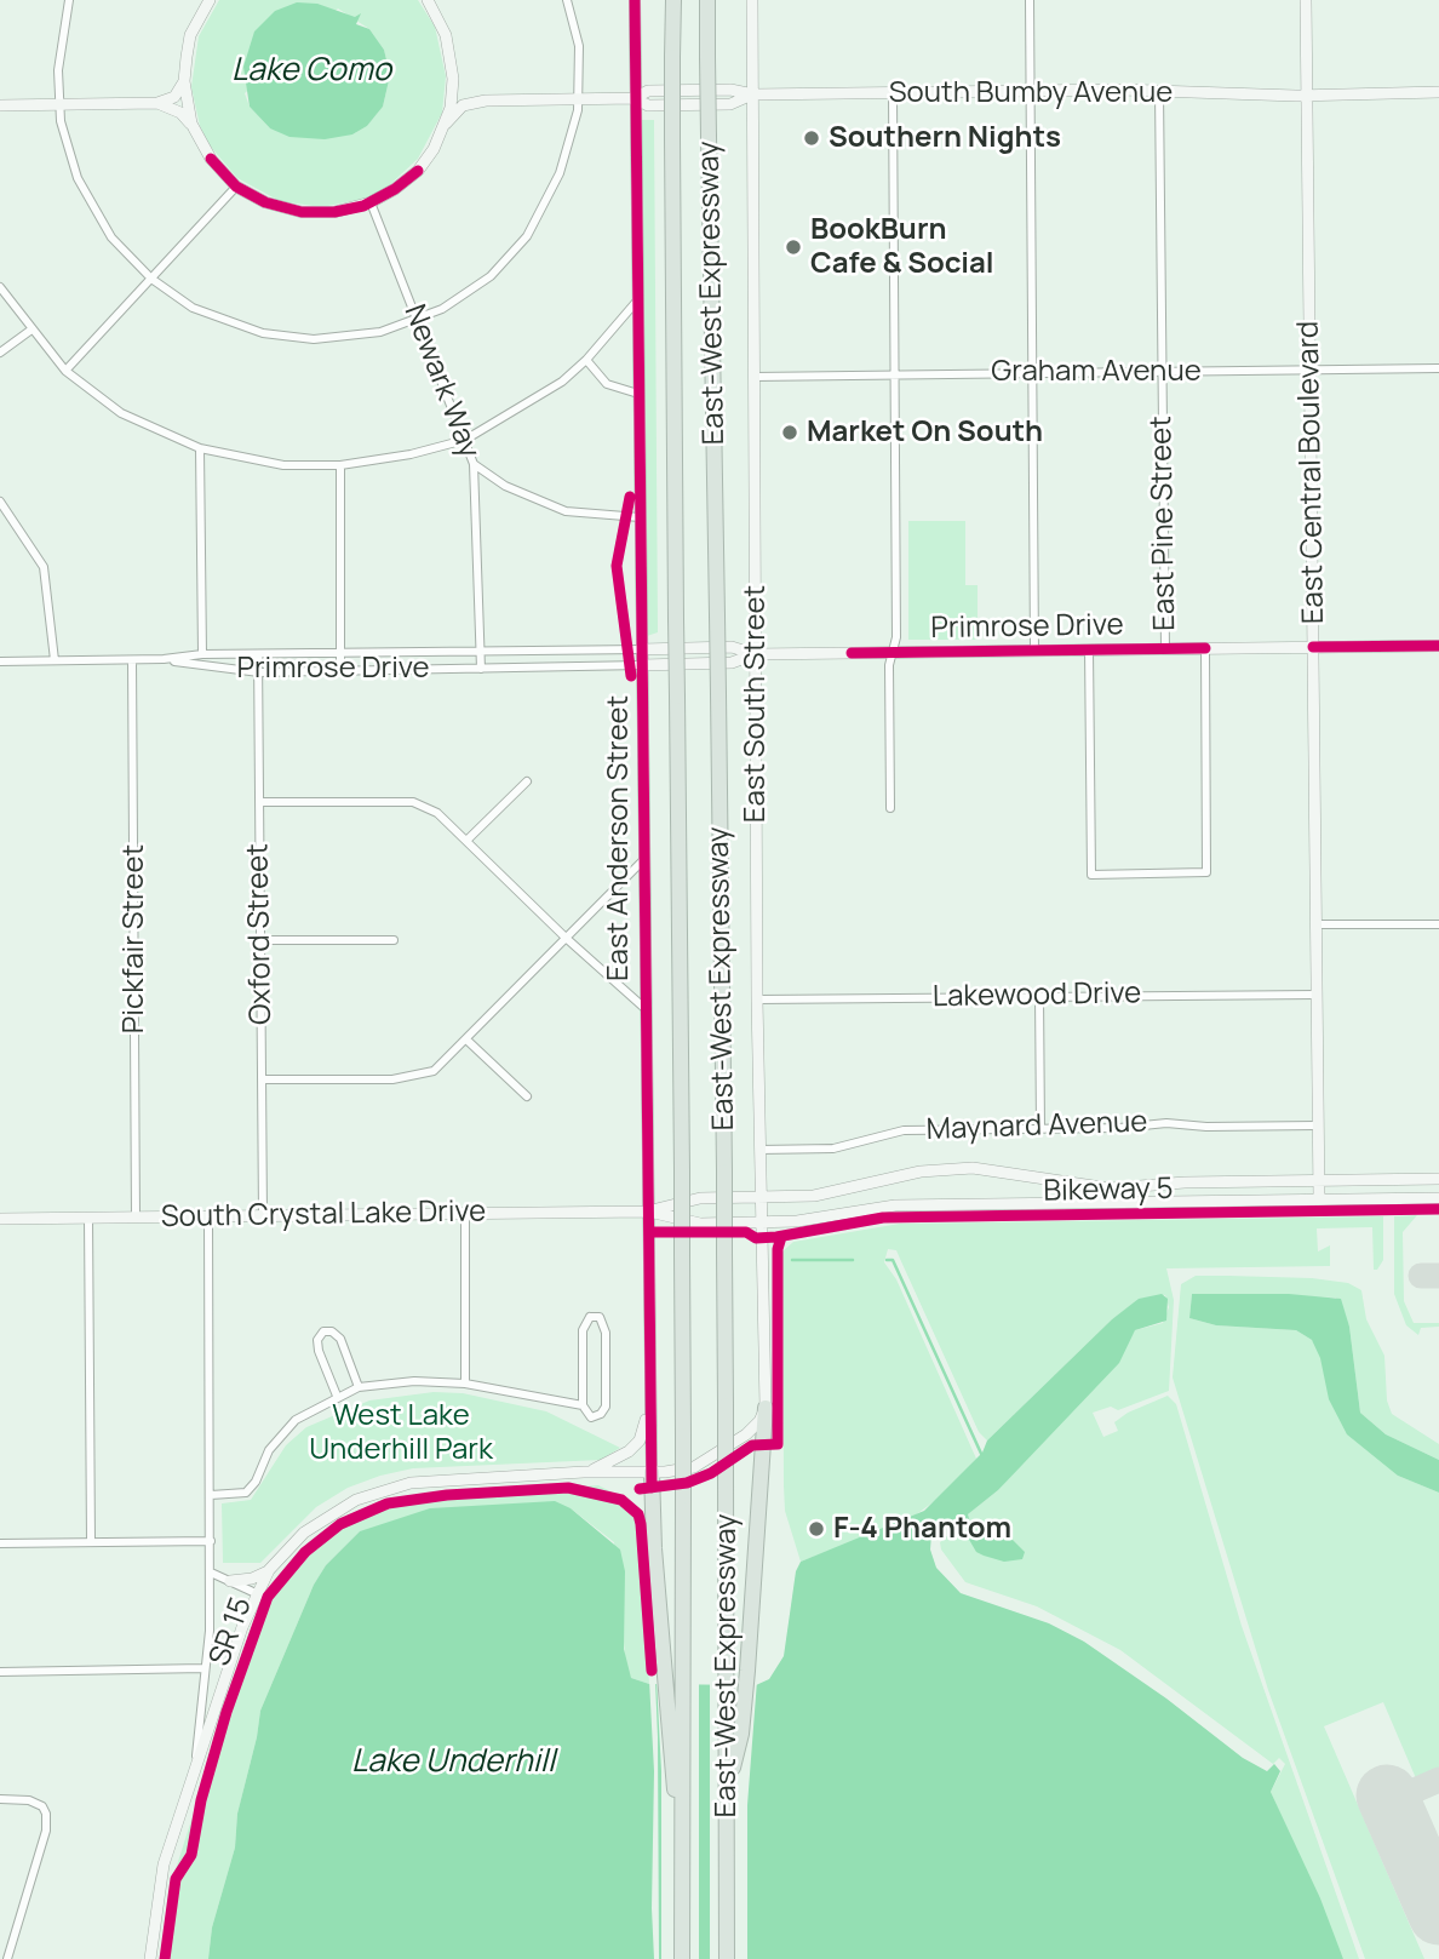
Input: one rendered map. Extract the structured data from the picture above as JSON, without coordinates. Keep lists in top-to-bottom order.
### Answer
{
  "streets": {
    "highway": ["East-West Expressway"],
    "main road": [
      "South Bumby Avenue",
      "East Central Boulevard",
      "Primrose Drive",
      "East South Street",
      "East Anderson Street",
      "South Crystal Lake Drive",
      "SR 15"
    ],
    "street": [
      "Graham Avenue",
      "Newark Way",
      "East Pine Street",
      "Oxford Street",
      "Pickfair Street",
      "Lakewood Drive",
      "Maynard Avenue"
    ],
    "cycle path": ["Bikeway 5", "SR 15"]
  },
  "crossings": [
    ["South Bumby Avenue", "East Central Boulevard"],
    ["South Bumby Avenue", "East Pine Street"],
    ["South Bumby Avenue", "East South Street"],
    ["South Bumby Avenue", "East Anderson Street"],
    ["Graham Avenue", "East Central Boulevard"],
    ["Graham Avenue", "East Pine Street"],
    ["Graham Avenue", "East South Street"],
    ["Newark Way", "Primrose Drive"],
    ["East Central Boulevard", "Primrose Drive"],
    ["East Central Boulevard", "Lakewood Drive"],
    ["East Central Boulevard", "Maynard Avenue"],
    ["East Central Boulevard", "South Crystal Lake Drive"],
    ["East Pine Street", "Primrose Drive"],
    ["Primrose Drive", "East South Street"],
    ["Primrose Drive", "East Anderson Street"],
    ["Primrose Drive", "Oxford Street"],
    ["Primrose Drive", "Pickfair Street"],
    ["East South Street", "Lakewood Drive"],
    ["East South Street", "Maynard Avenue"],
    ["East South Street", "South Crystal Lake Drive"],
    ["East South Street", "SR 15"],
    ["East Anderson Street", "South Crystal Lake Drive"],
    ["East Anderson Street", "SR 15"],
    ["Oxford Street", "South Crystal Lake Drive"],
    ["Pickfair Street", "South Crystal Lake Drive"]
  ],
  "water": ["Lake Como", "Lake Underhill"],
  "parks": ["West Lake Underhill Park"],
  "places": [
    "Southern Nights",
    "BookBurn Cafe & Social",
    "Market On South",
    "F-4 Phantom"
  ]
}
